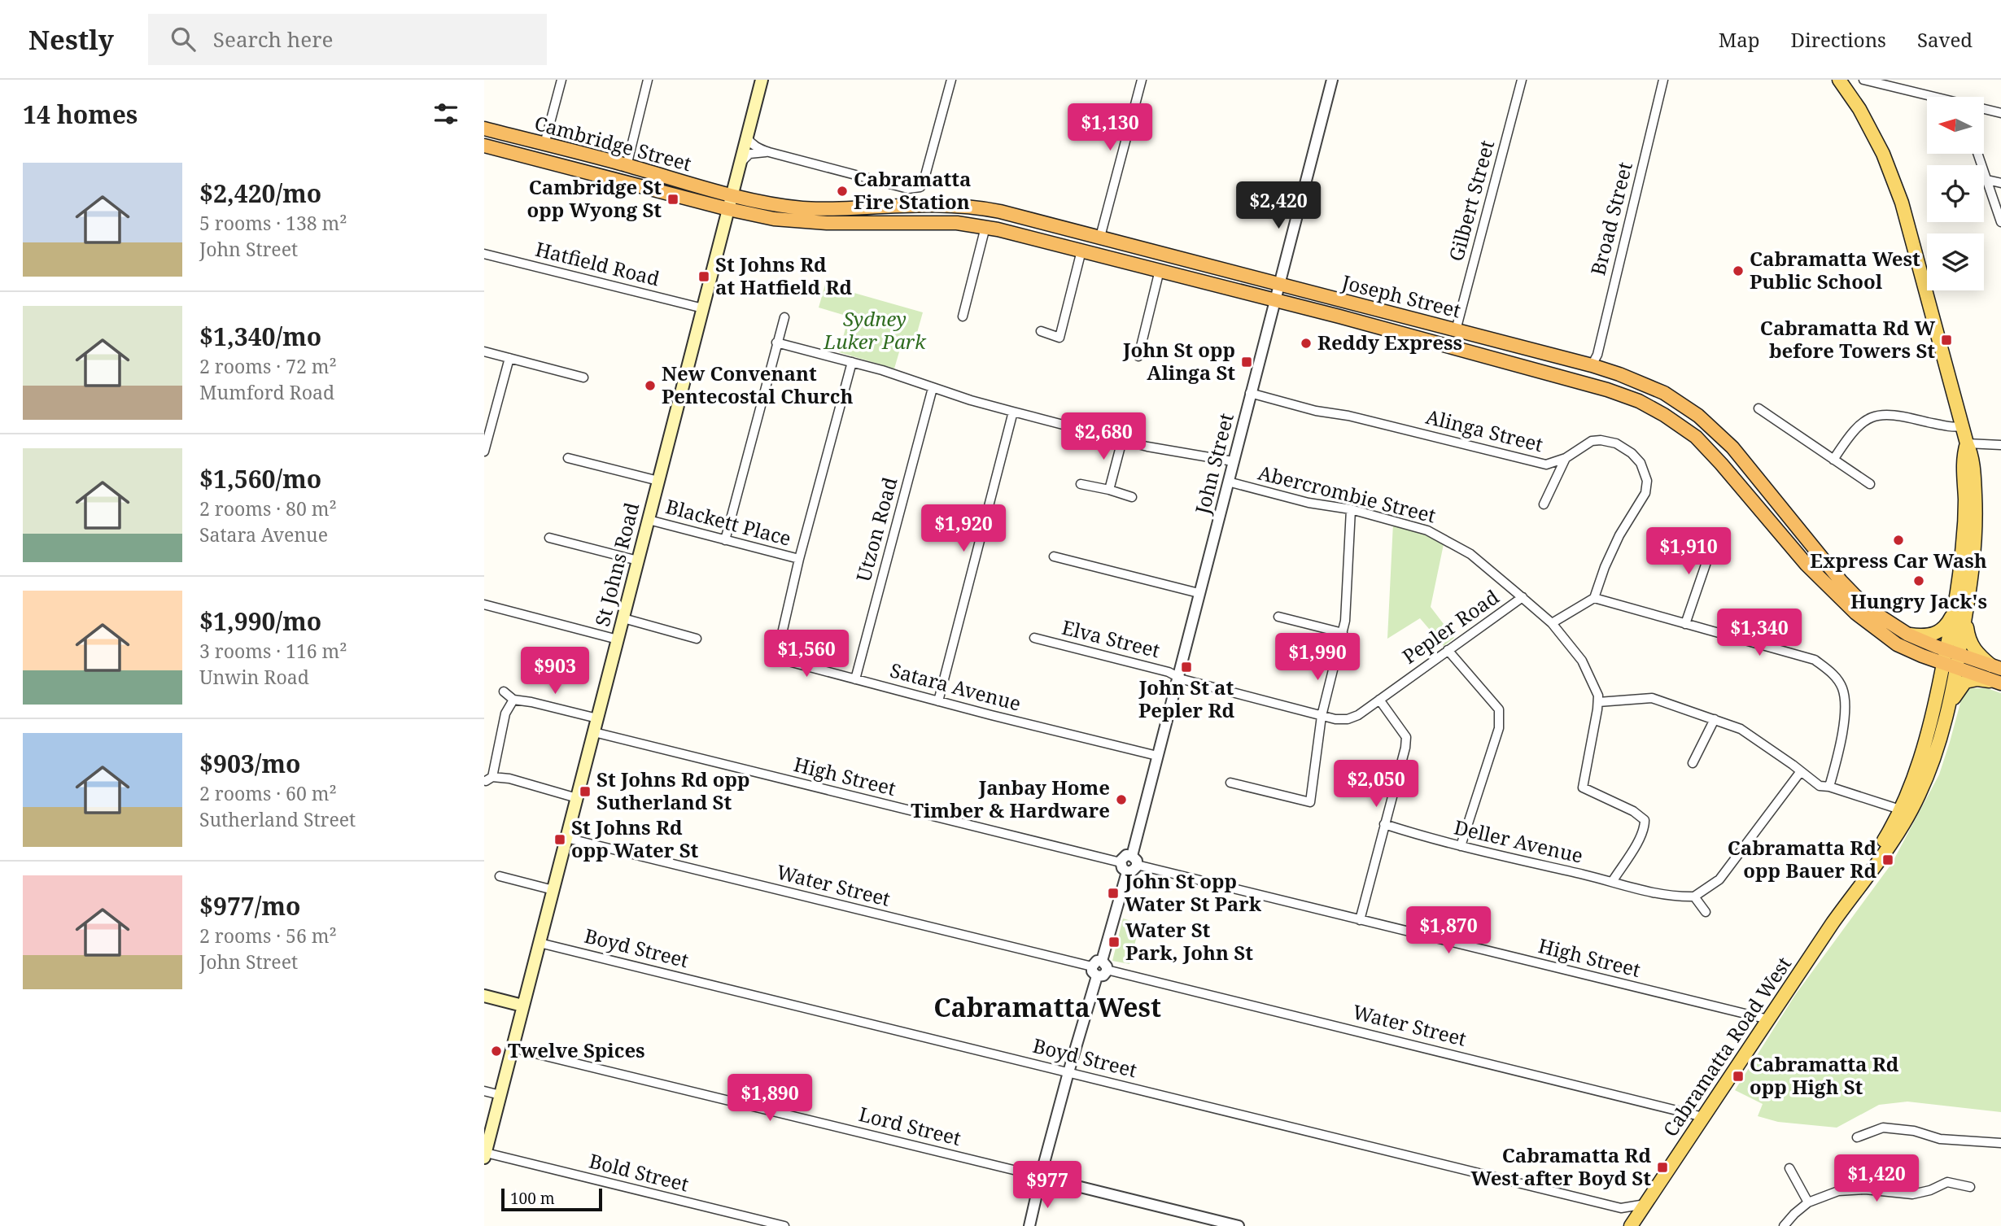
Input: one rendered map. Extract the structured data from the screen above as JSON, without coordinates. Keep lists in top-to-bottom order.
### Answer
{
  "streets": {
    "highway": ["Cambridge Street", "Joseph Street"],
    "main road": ["St Johns Road", "Cabramatta Road West"],
    "street": [
      "Gilbert Street",
      "Broad Street",
      "Hatfield Road",
      "Alinga Street",
      "John Street",
      "Abercrombie Street",
      "Blackett Place",
      "Utzon Road",
      "Pepler Road",
      "Elva Street",
      "Satara Avenue",
      "High Street",
      "Deller Avenue",
      "Water Street",
      "Boyd Street",
      "Lord Street",
      "Bold Street"
    ]
  },
  "crossings": [
    ["Cambridge Street", "Joseph Street"],
    ["Cambridge Street", "St Johns Road"],
    ["Gilbert Street", "Joseph Street"],
    ["Broad Street", "Joseph Street"],
    ["Hatfield Road", "St Johns Road"],
    ["Joseph Street", "John Street"],
    ["Joseph Street", "St Johns Road"],
    ["Joseph Street", "Cabramatta Road West"],
    ["Alinga Street", "John Street"],
    ["John Street", "Abercrombie Street"],
    ["John Street", "Pepler Road"],
    ["John Street", "Elva Street"],
    ["John Street", "Satara Avenue"],
    ["John Street", "High Street"],
    ["Abercrombie Street", "Pepler Road"],
    ["Abercrombie Street", "Deller Avenue"],
    ["Blackett Place", "St Johns Road"],
    ["Blackett Place", "Satara Avenue"],
    ["Utzon Road", "Satara Avenue"],
    ["St Johns Road", "High Street"],
    ["St Johns Road", "Water Street"],
    ["St Johns Road", "Boyd Street"],
    ["St Johns Road", "Lord Street"],
    ["St Johns Road", "Bold Street"],
    ["Pepler Road", "Elva Street"],
    ["High Street", "Cabramatta Road West"],
    ["Water Street", "Cabramatta Road West"],
    ["Boyd Street", "Cabramatta Road West"]
  ],
  "districts": ["Cabramatta West"],
  "parks": ["Sydney Luker Park"],
  "places": {
    "other": [
      "Cabramatta Fire Station",
      "Cabramatta West Public School",
      "Reddy Express",
      "New Convenant Pentecostal Church",
      "Express Car Wash",
      "Hungry Jack's",
      "Janbay Home Timber & Hardware",
      "Twelve Spices"
    ],
    "transit": [
      "Cambridge St opp Wyong St",
      "St Johns Rd at Hatfield Rd",
      "Cabramatta Rd W before Towers St",
      "John St opp Alinga St",
      "John St at Pepler Rd",
      "St Johns Rd opp Sutherland St",
      "St Johns Rd opp Water St",
      "Cabramatta Rd opp Bauer Rd",
      "John St opp Water St Park",
      "Water St Park, John St",
      "Cabramatta Rd opp High St",
      "Cabramatta Rd West after Boyd St"
    ]
  },
  "scale_bar": "100 m",
  "north": "left",
  "page": {
    "header": "Nestly",
    "search": "Search here",
    "nav": ["Map", "Directions", "Saved"],
    "heading": "14 homes",
    "price": [
      "$1,130",
      "$2,420",
      "$2,680",
      "$1,920",
      "$1,910",
      "$1,340",
      "$1,560",
      "$1,990",
      "$903",
      "$2,050",
      "$1,870",
      "$1,890",
      "$1,420",
      "$977"
    ],
    "list": [
      {
        "name": "$2,420/mo",
        "note": "5 rooms · 138 m² · John Street"
      },
      {
        "name": "$1,340/mo",
        "note": "2 rooms · 72 m² · Mumford Road"
      },
      {
        "name": "$1,560/mo",
        "note": "2 rooms · 80 m² · Satara Avenue"
      },
      {
        "name": "$1,990/mo",
        "note": "3 rooms · 116 m² · Unwin Road"
      },
      {
        "name": "$903/mo",
        "note": "2 rooms · 60 m² · Sutherland Street"
      },
      {
        "name": "$977/mo",
        "note": "2 rooms · 56 m² · John Street"
      }
    ],
    "scale": "100 m"
  }
}
